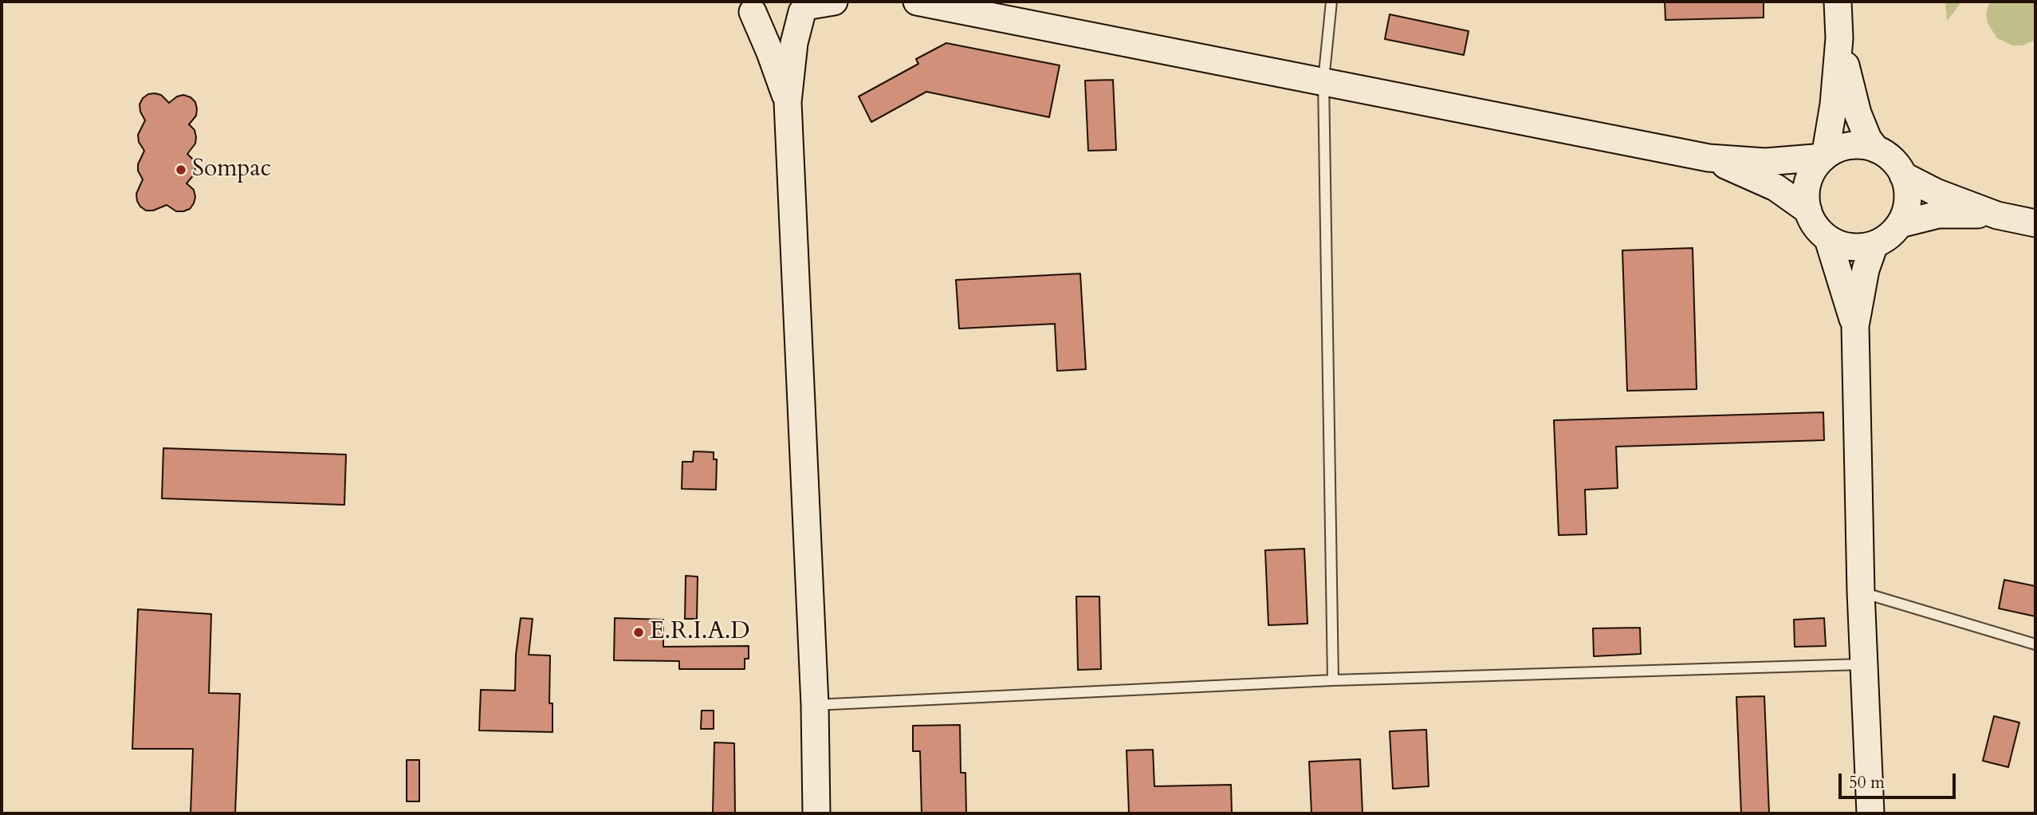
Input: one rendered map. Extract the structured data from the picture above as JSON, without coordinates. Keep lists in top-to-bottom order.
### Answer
{
  "places": ["Sompac", "E.R.I.A.D"],
  "scale_bar": "50 m"
}
